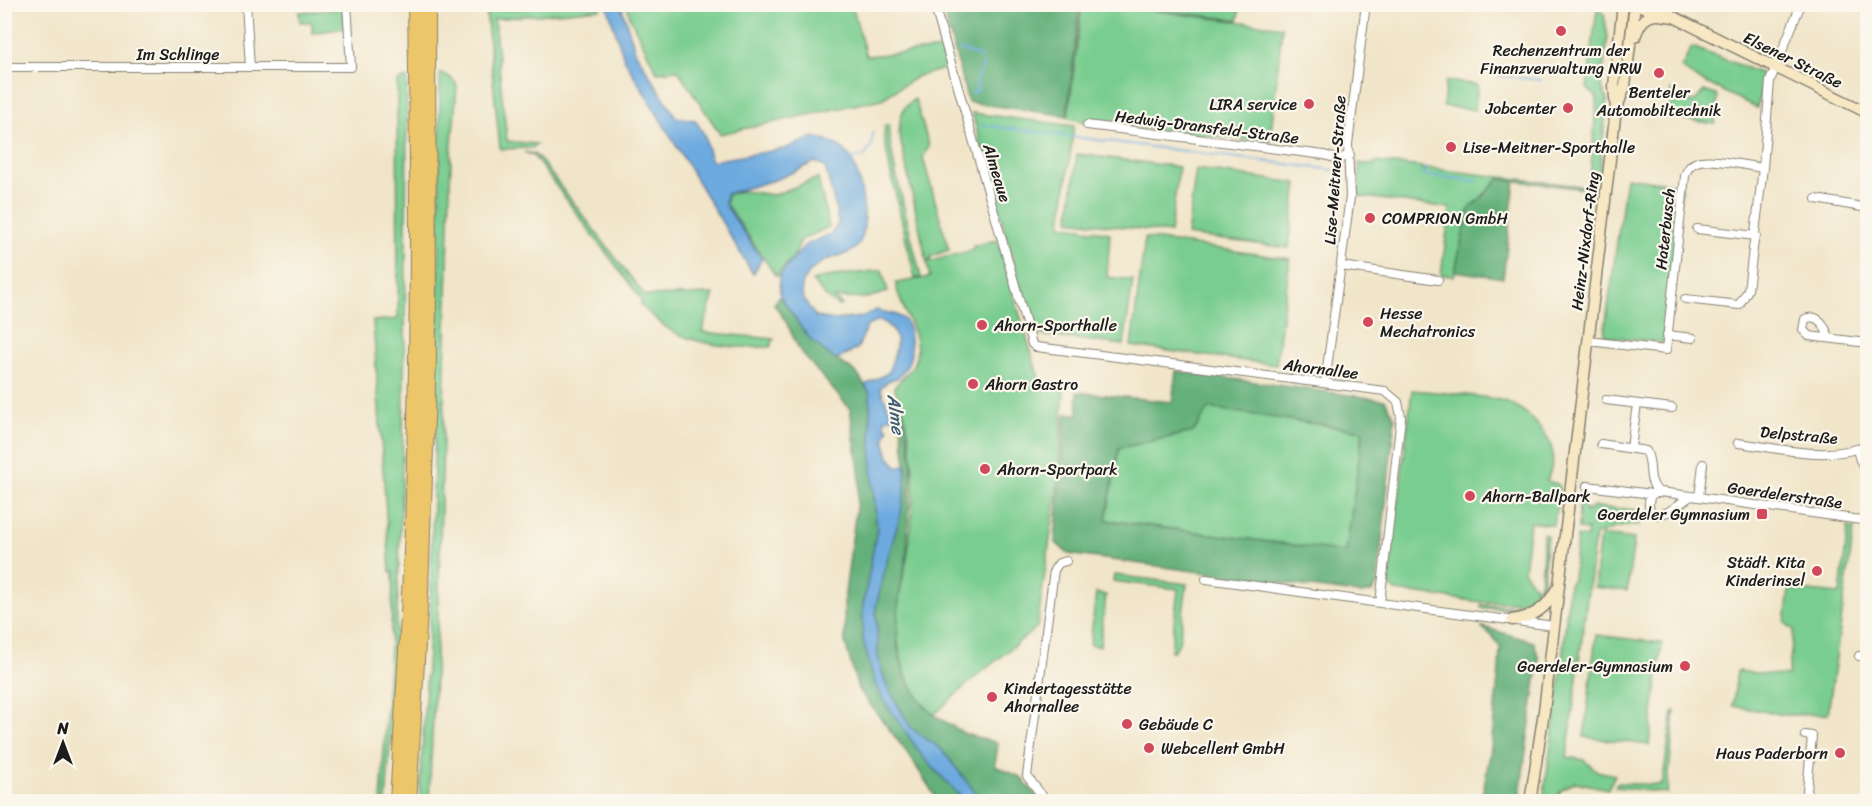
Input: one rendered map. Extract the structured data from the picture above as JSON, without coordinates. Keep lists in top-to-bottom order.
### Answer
{
  "streets": {
    "main road": ["Elsener Straße", "Heinz-Nixdorf-Ring"],
    "street": [
      "Im Schlinge",
      "Hedwig-Dransfeld-Straße",
      "Lise-Meitner-Straße",
      "Almeaue",
      "Haterbusch",
      "Ahornallee",
      "Delpstraße",
      "Goerdelerstraße"
    ]
  },
  "crossings": [
    ["Elsener Straße", "Heinz-Nixdorf-Ring"],
    ["Hedwig-Dransfeld-Straße", "Lise-Meitner-Straße"],
    ["Lise-Meitner-Straße", "Ahornallee"],
    ["Almeaue", "Ahornallee"]
  ],
  "water": ["Alme"],
  "places": {
    "other": [
      "Rechenzentrum der Finanzverwaltung NRW",
      "Benteler Automobiltechnik",
      "LIRA service",
      "Jobcenter",
      "Lise-Meitner-Sporthalle",
      "COMPRION GmbH",
      "Hesse Mechatronics",
      "Ahorn-Sporthalle",
      "Ahorn Gastro",
      "Ahorn-Sportpark",
      "Ahorn-Ballpark",
      "Städt. Kita Kinderinsel",
      "Goerdeler-Gymnasium",
      "Kindertagesstätte Ahornallee",
      "Gebäude C",
      "Webcellent GmbH",
      "Haus Paderborn"
    ],
    "transit": ["Goerdeler Gymnasium"]
  },
  "north": "top"
}
